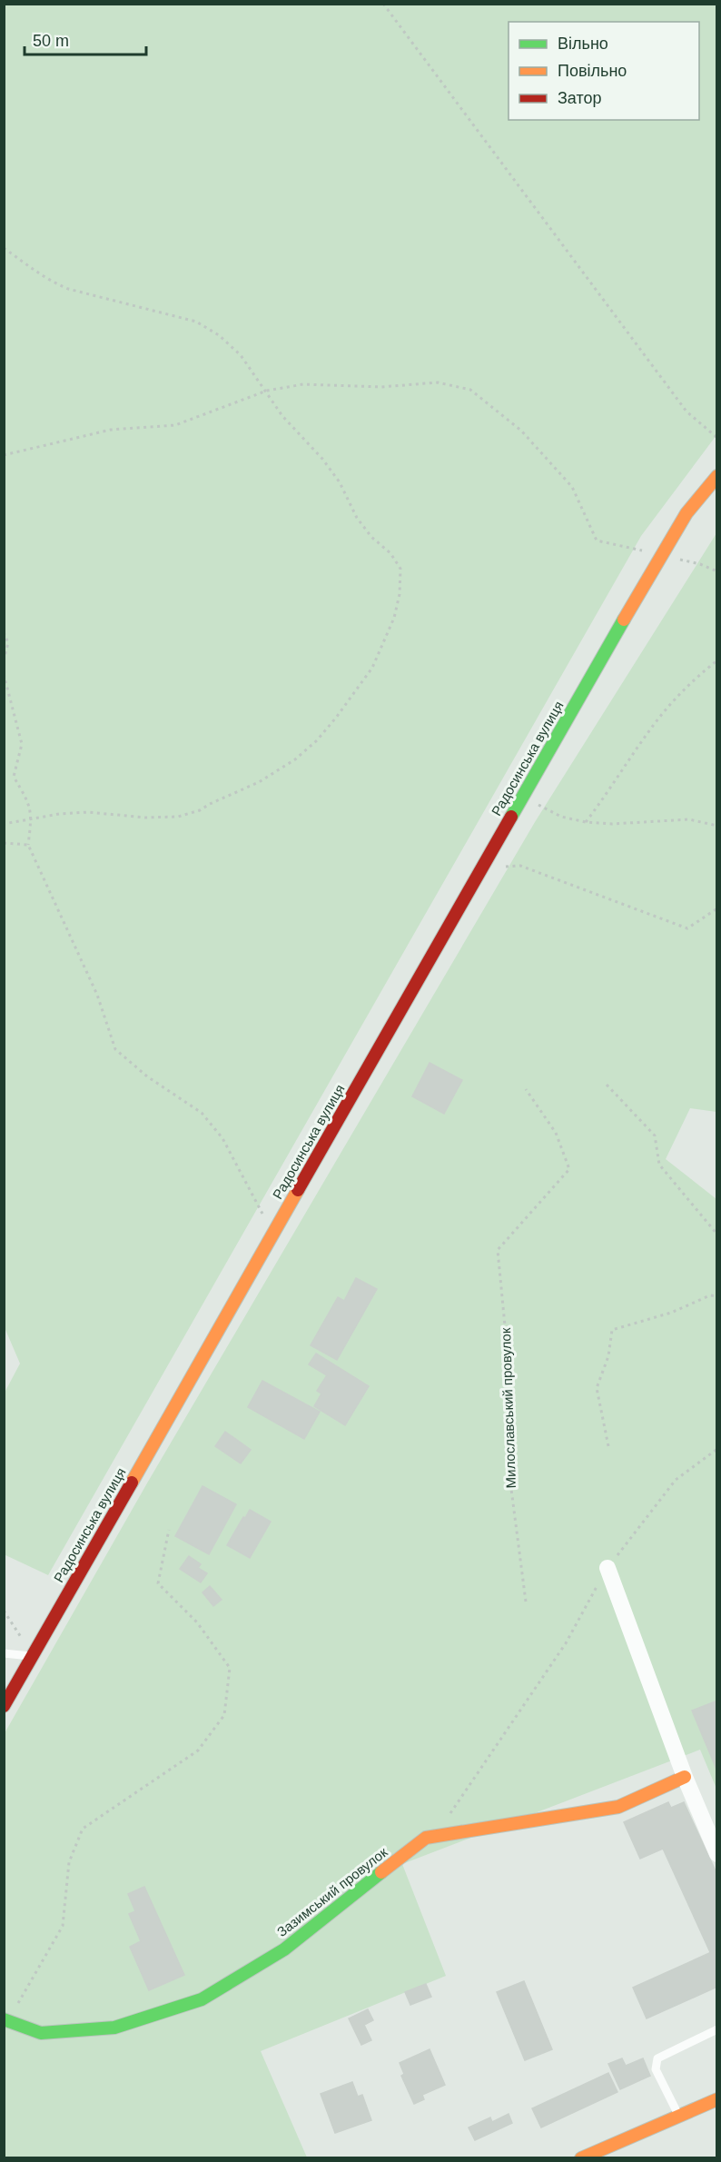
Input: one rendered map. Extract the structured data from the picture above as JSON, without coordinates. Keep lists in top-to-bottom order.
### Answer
{
  "streets": {
    "main road": ["Радосинська вулиця", "Зазимський провулок"],
    "path": ["Милославський провулок"]
  },
  "legend": ["Вільно", "Повільно", "Затор"],
  "scale_bar": "50 m"
}
